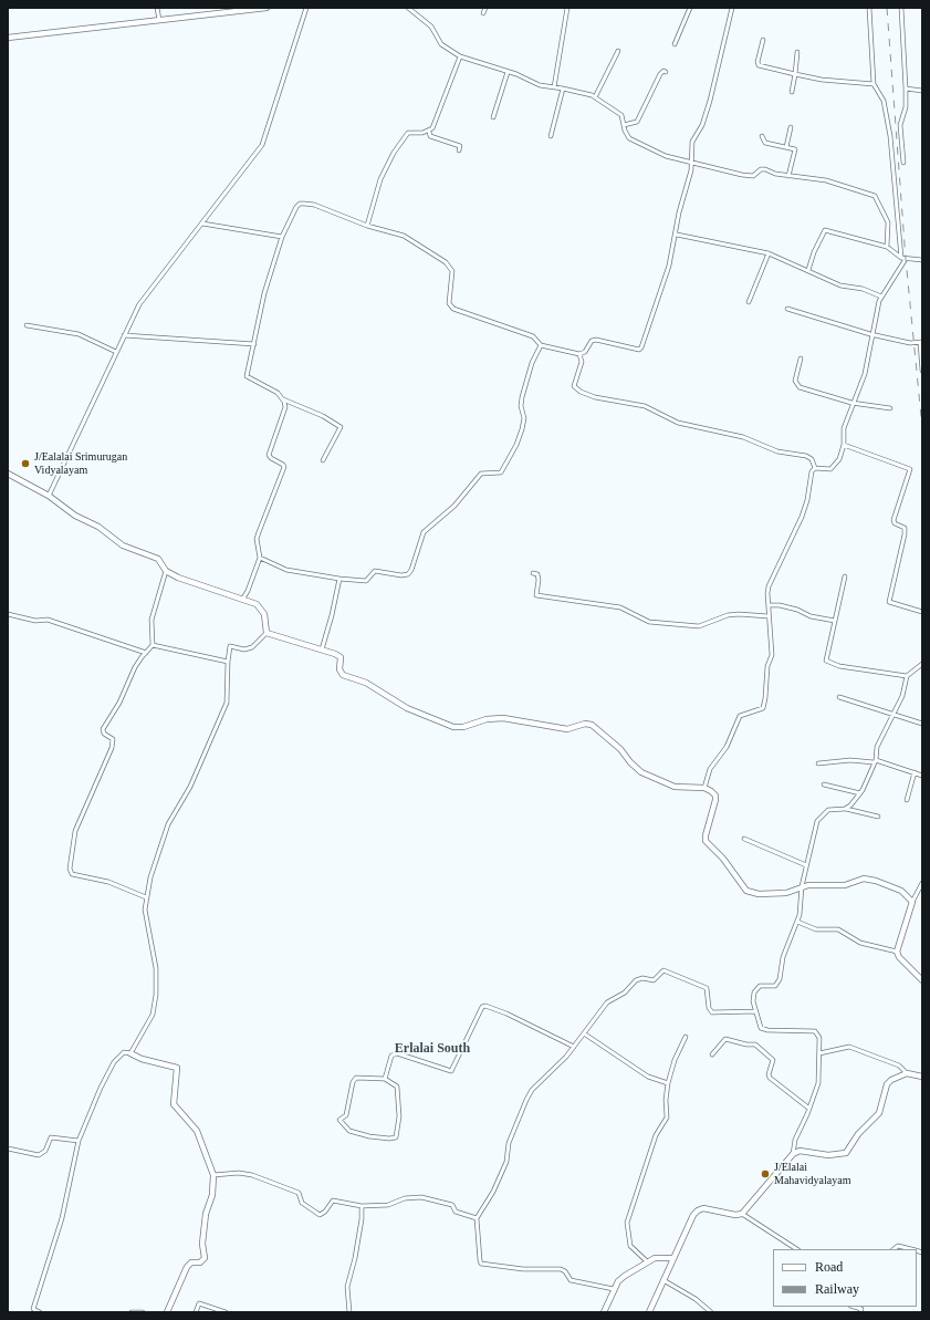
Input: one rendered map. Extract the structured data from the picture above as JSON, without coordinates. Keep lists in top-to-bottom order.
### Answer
{
  "districts": ["Erlalai South"],
  "places": ["J/Ealalai Srimurugan Vidyalayam", "J/Elalai Mahavidyalayam"],
  "legend": ["Road", "Railway"]
}
